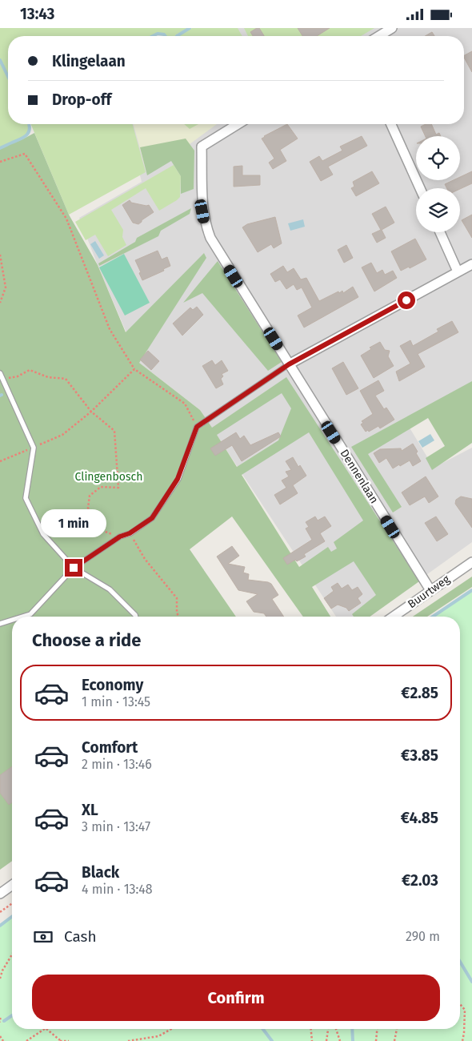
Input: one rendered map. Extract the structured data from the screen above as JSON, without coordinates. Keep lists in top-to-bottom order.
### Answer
{
  "streets": {
    "street": ["Dennenlaan", "Buurtweg"]
  },
  "crossings": [
    ["Dennenlaan", "Buurtweg"]
  ],
  "parks": ["Clingenbosch"],
  "page": {
    "status": "13:43",
    "banner": ["Klingelaan", "Drop-off"],
    "bubble": "1 min",
    "heading": "Choose a ride",
    "list": [
      {
        "name": "Economy",
        "note": "1 min · 13:45",
        "value": "€2.85"
      },
      {
        "name": "Comfort",
        "note": "2 min · 13:46",
        "value": "€3.85"
      },
      {
        "name": "XL",
        "note": "3 min · 13:47",
        "value": "€4.85"
      },
      {
        "name": "Black",
        "note": "4 min · 13:48",
        "value": "€2.03"
      }
    ],
    "pay": ["Cash", "290 m"],
    "buttons": "Confirm"
  }
}
